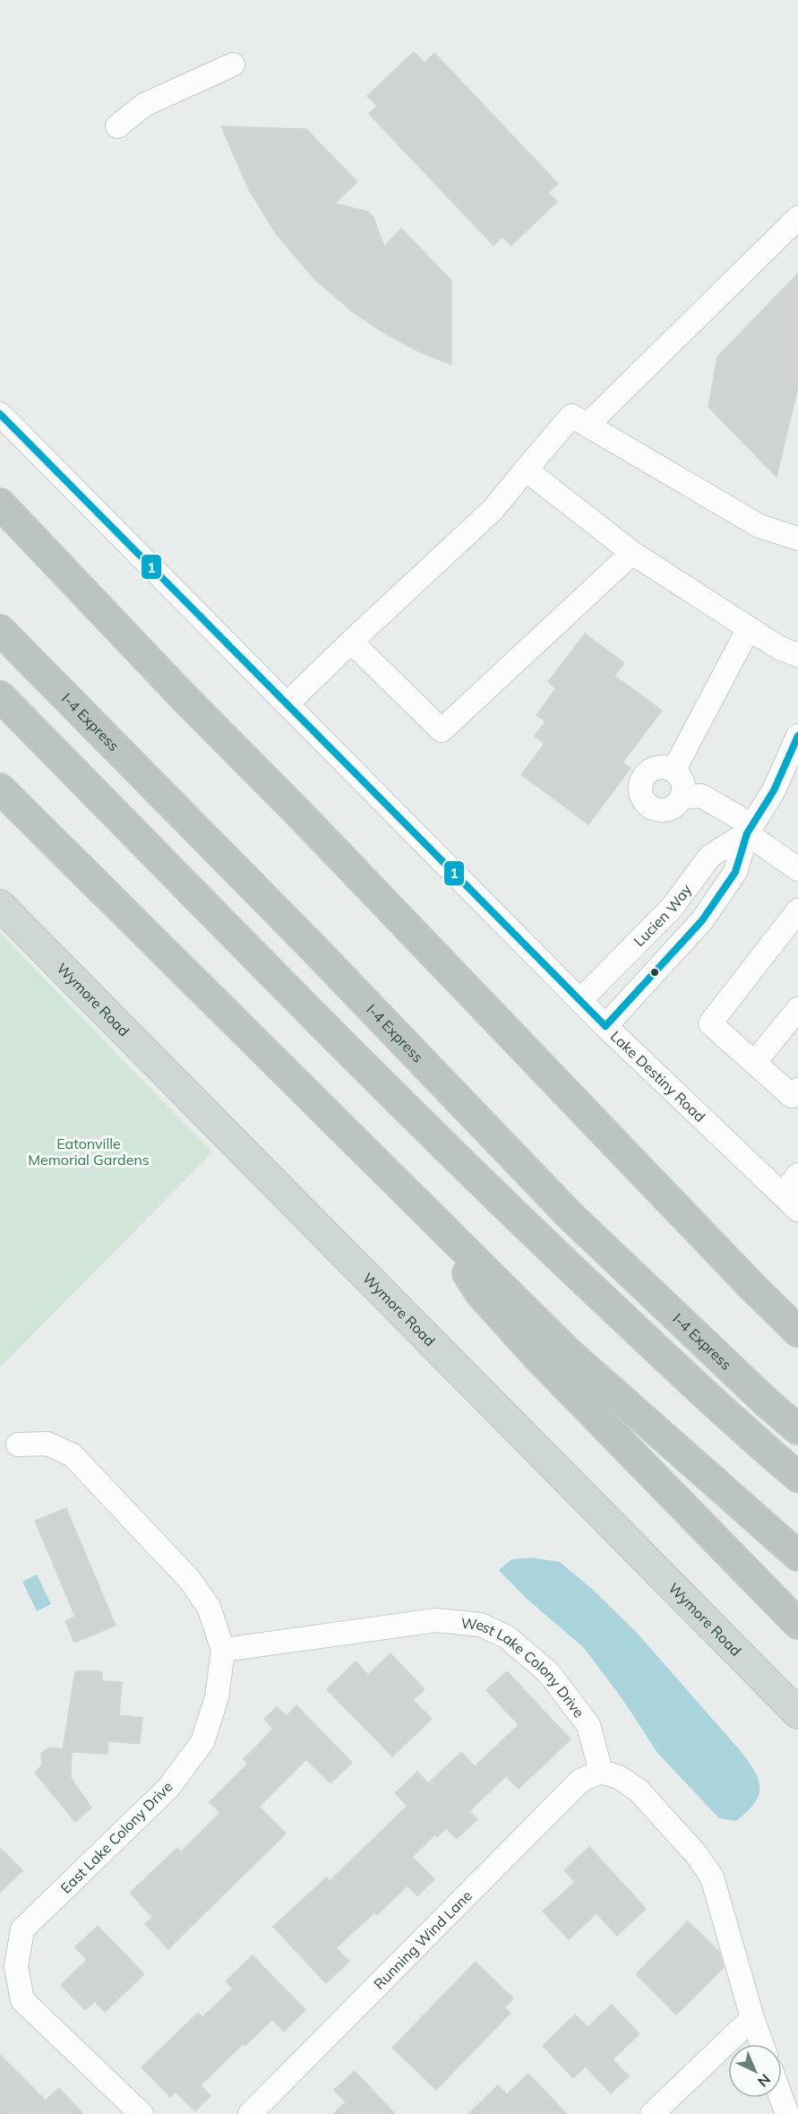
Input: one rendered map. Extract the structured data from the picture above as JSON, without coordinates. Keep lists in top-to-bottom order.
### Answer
{
  "streets": {
    "highway": ["I-4 Express"],
    "main road": ["Wymore Road"],
    "street": [
      "Lucien Way",
      "Lake Destiny Road",
      "West Lake Colony Drive",
      "East Lake Colony Drive",
      "Running Wind Lane"
    ]
  },
  "crossings": [
    ["Lucien Way", "Lake Destiny Road"],
    ["West Lake Colony Drive", "East Lake Colony Drive"],
    ["West Lake Colony Drive", "Running Wind Lane"]
  ],
  "parks": ["Eatonville Memorial Gardens"],
  "lines": ["transit line 1"],
  "north": "bottom right"
}
